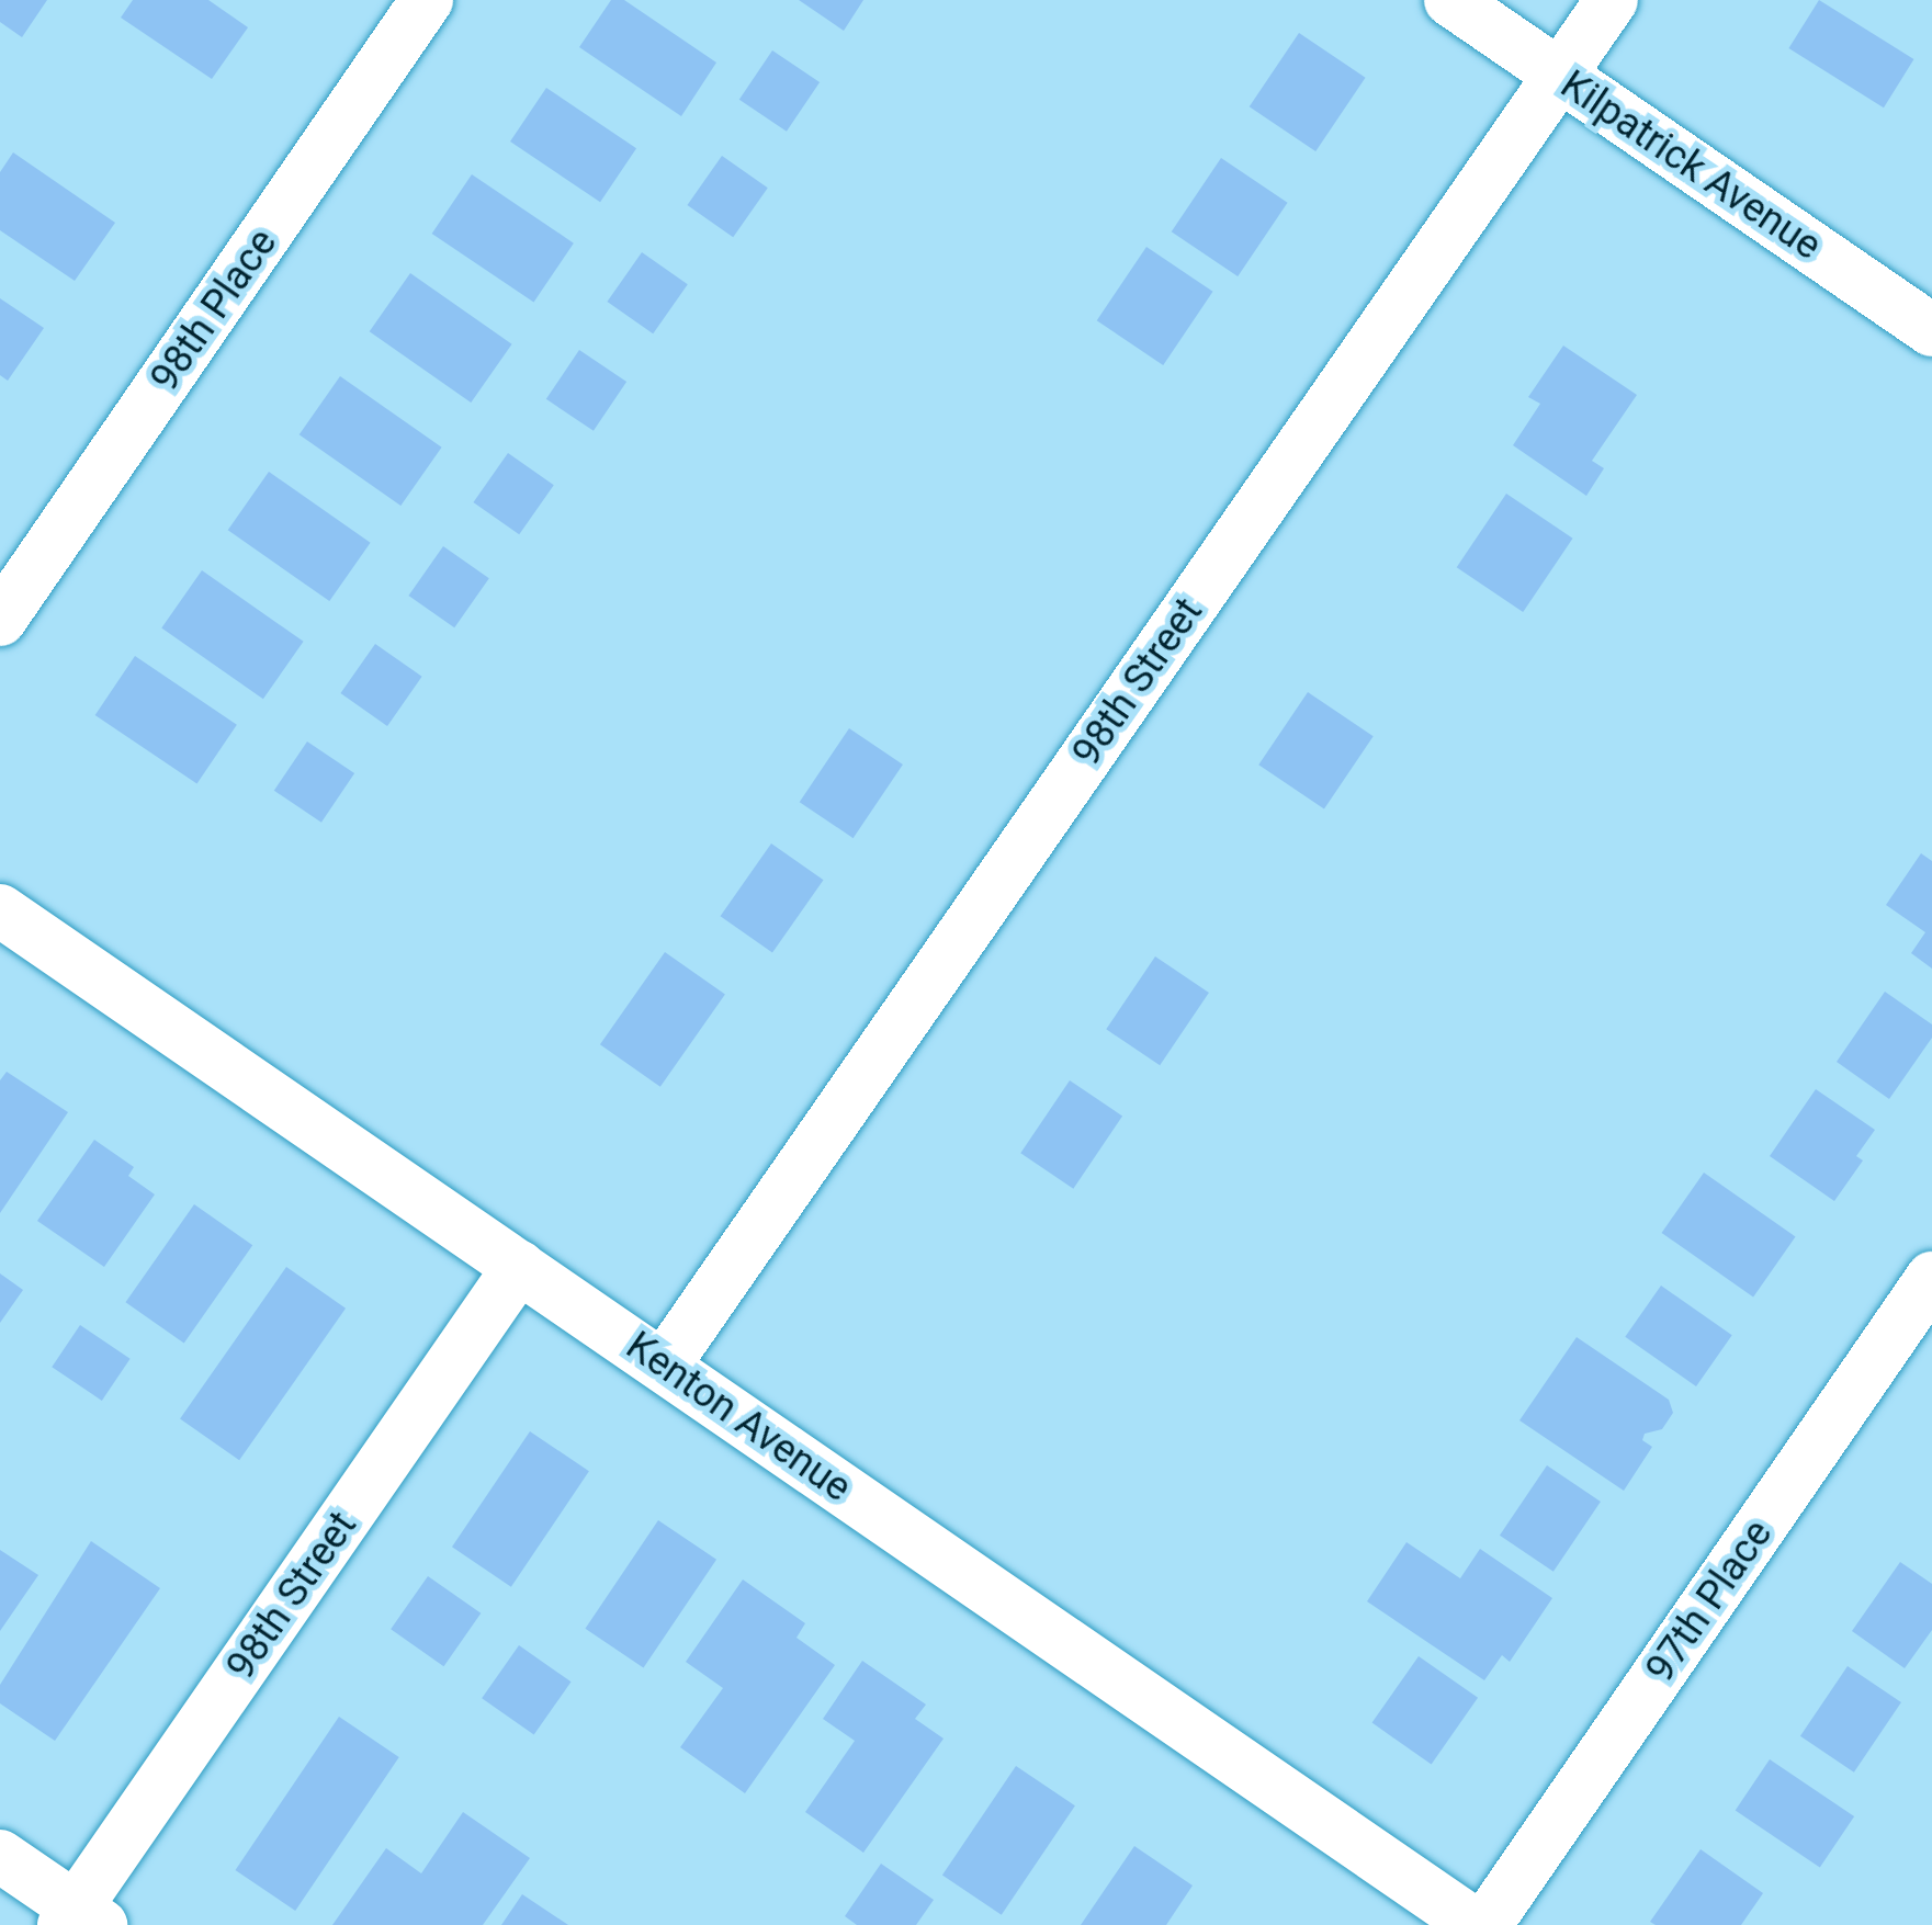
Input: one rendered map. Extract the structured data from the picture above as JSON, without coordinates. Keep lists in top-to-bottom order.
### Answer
{
  "streets": {
    "street": [
      "Kilpatrick Avenue",
      "98th Place",
      "98th Street",
      "Kenton Avenue",
      "97th Place"
    ]
  },
  "crossings": [
    ["Kilpatrick Avenue", "98th Street"],
    ["98th Street", "Kenton Avenue"],
    ["Kenton Avenue", "97th Place"]
  ]
}
